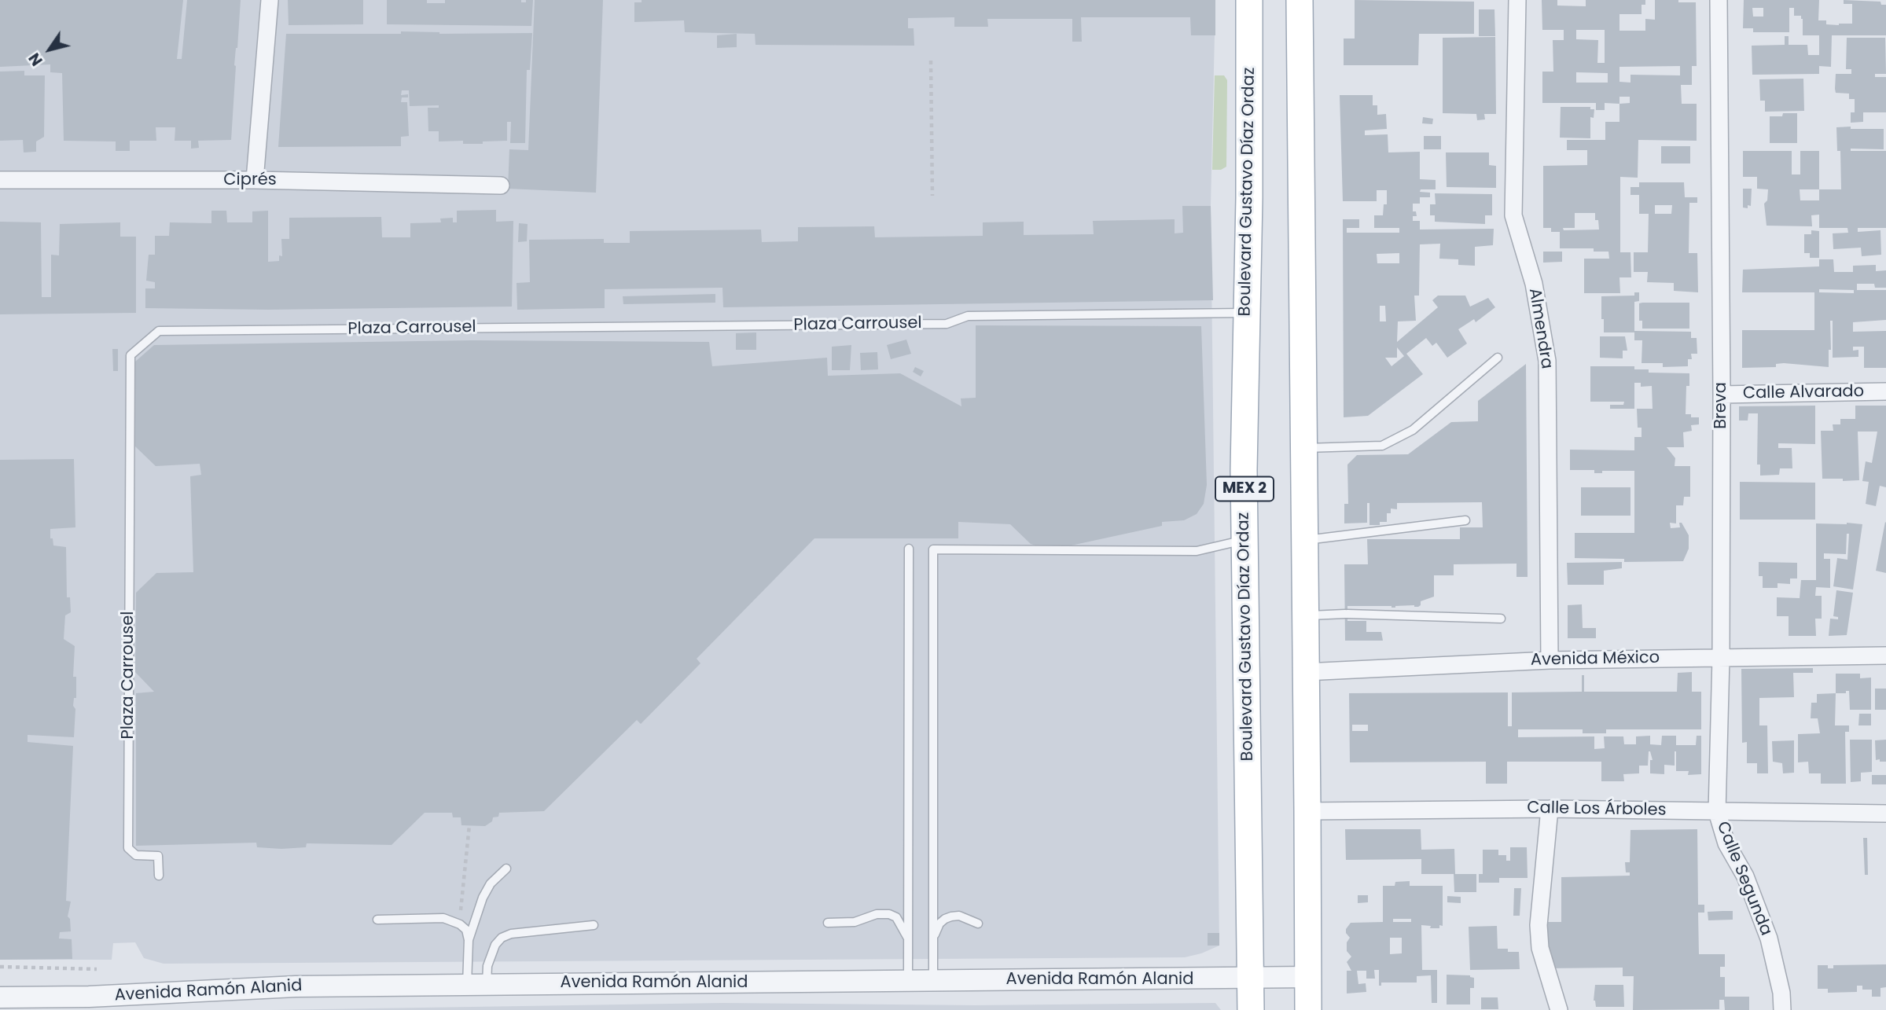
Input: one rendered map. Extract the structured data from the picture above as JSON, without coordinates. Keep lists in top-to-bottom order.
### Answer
{
  "streets": {
    "main road": ["Boulevard Gustavo Díaz Ordaz", "MEX 2"],
    "street": [
      "Ciprés",
      "Almendra",
      "Calle Alvarado",
      "Breva",
      "Avenida México",
      "Calle Los Árboles",
      "Calle Segunda",
      "Avenida Ramón Alanid"
    ],
    "lane": ["Plaza Carrousel"]
  },
  "crossings": [
    ["Boulevard Gustavo Díaz Ordaz", "Plaza Carrousel"],
    ["Boulevard Gustavo Díaz Ordaz", "Avenida Ramón Alanid"],
    ["Almendra", "Avenida México"],
    ["Calle Alvarado", "Breva"],
    ["Breva", "Avenida México"],
    ["Breva", "Calle Los Árboles"],
    ["Breva", "Calle Segunda"],
    ["Calle Los Árboles", "Calle Segunda"]
  ],
  "north": "bottom left"
}
